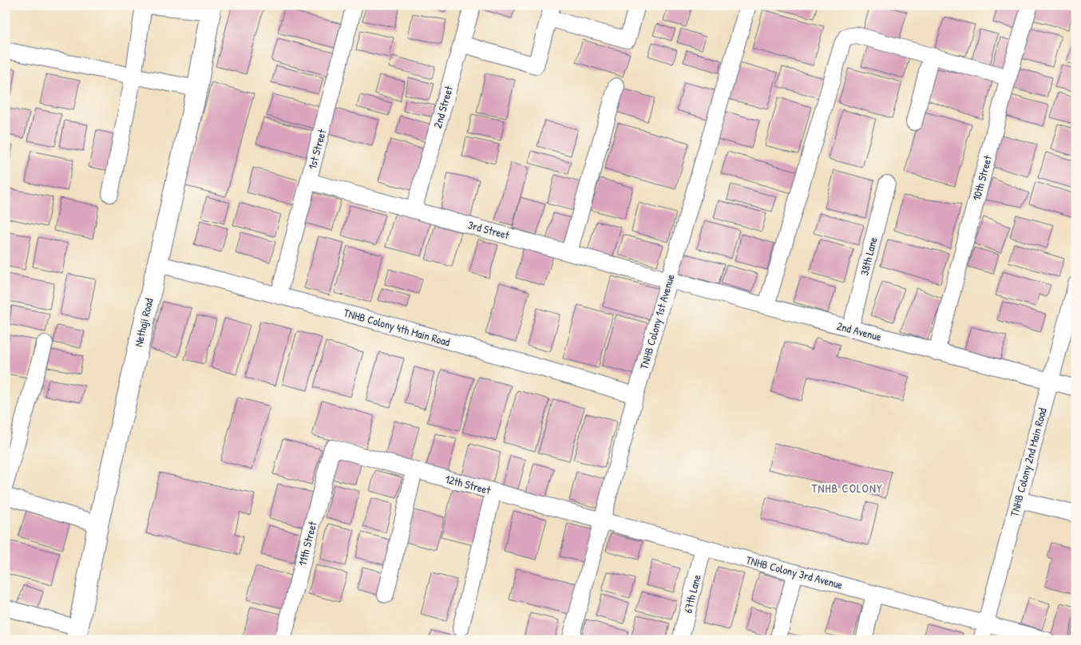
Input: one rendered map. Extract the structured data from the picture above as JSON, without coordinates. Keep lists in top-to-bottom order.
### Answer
{
  "streets": {
    "street": [
      "2nd Street",
      "1st Street",
      "10th Street",
      "3rd Street",
      "38th Lane",
      "TNHB Colony 1st Avenue",
      "Nethaji Road",
      "TNHB Colony 4th Main Road",
      "2nd Avenue",
      "TNHB Colony 2nd Main Road",
      "12th Street",
      "11th Street",
      "TNHB Colony 3rd Avenue",
      "67th Lane"
    ]
  },
  "crossings": [
    ["2nd Street", "3rd Street"],
    ["1st Street", "3rd Street"],
    ["1st Street", "TNHB Colony 4th Main Road"],
    ["10th Street", "2nd Avenue"],
    ["3rd Street", "TNHB Colony 1st Avenue"],
    ["3rd Street", "2nd Avenue"],
    ["38th Lane", "2nd Avenue"],
    ["TNHB Colony 1st Avenue", "TNHB Colony 4th Main Road"],
    ["TNHB Colony 1st Avenue", "2nd Avenue"],
    ["TNHB Colony 1st Avenue", "12th Street"],
    ["TNHB Colony 1st Avenue", "TNHB Colony 3rd Avenue"],
    ["Nethaji Road", "TNHB Colony 4th Main Road"],
    ["2nd Avenue", "TNHB Colony 2nd Main Road"],
    ["TNHB Colony 2nd Main Road", "TNHB Colony 3rd Avenue"],
    ["12th Street", "11th Street"],
    ["12th Street", "TNHB Colony 3rd Avenue"],
    ["TNHB Colony 3rd Avenue", "67th Lane"]
  ],
  "districts": ["TNHB COLONY"]
}
